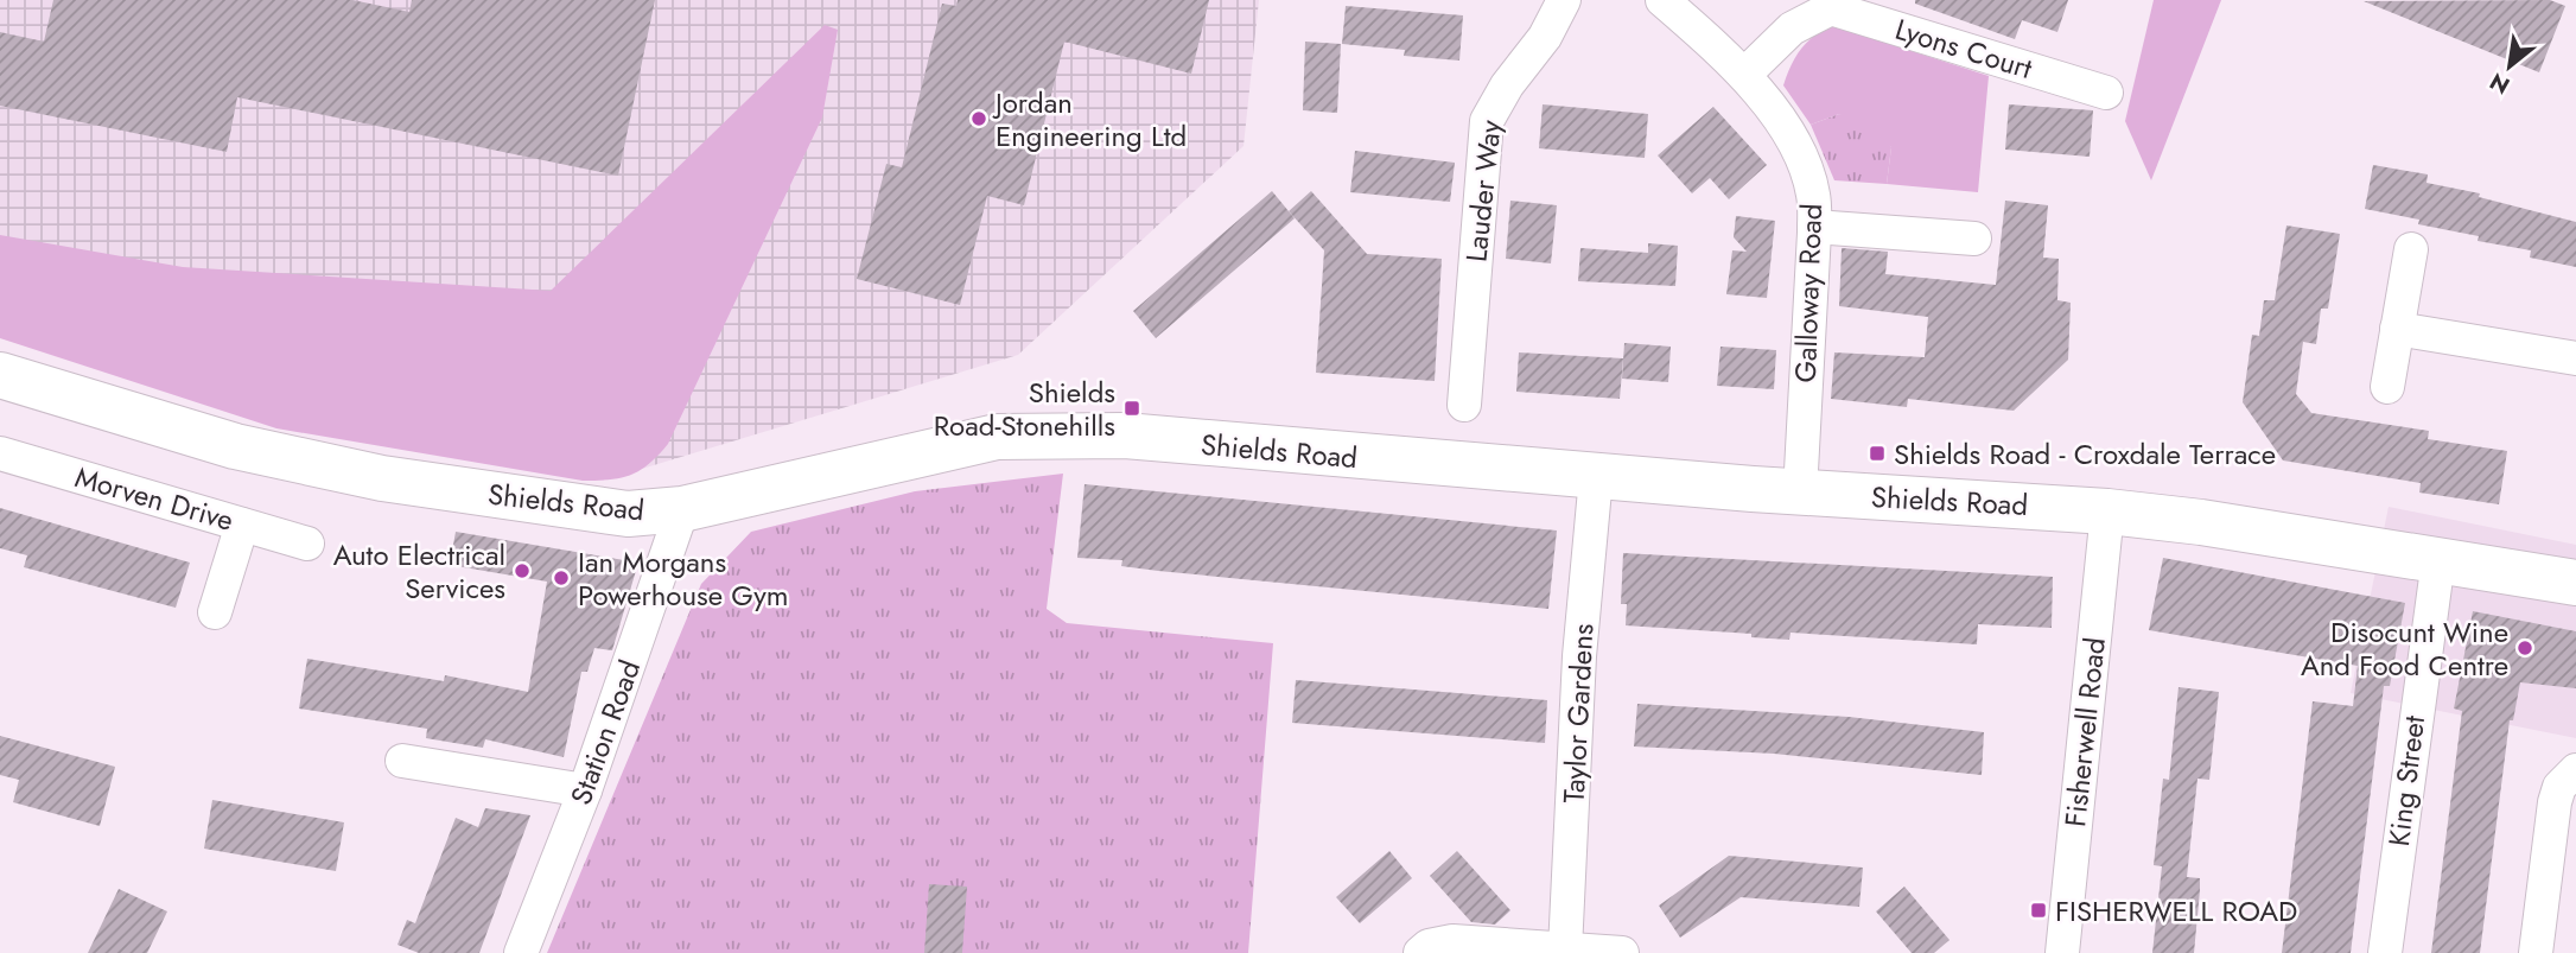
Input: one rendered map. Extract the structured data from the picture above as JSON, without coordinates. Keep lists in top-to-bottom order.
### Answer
{
  "streets": {
    "main road": ["Shields Road"],
    "street": [
      "Lyons Court",
      "Lauder Way",
      "Galloway Road",
      "Morven Drive",
      "Taylor Gardens",
      "Station Road",
      "Fisherwell Road",
      "King Street"
    ]
  },
  "crossings": [
    ["Lyons Court", "Galloway Road"],
    ["Galloway Road", "Shields Road"],
    ["Shields Road", "Taylor Gardens"],
    ["Shields Road", "Station Road"],
    ["Shields Road", "Fisherwell Road"],
    ["Shields Road", "King Street"]
  ],
  "places": {
    "other": [
      "Jordan Engineering Ltd",
      "Auto Electrical Services",
      "Ian Morgans Powerhouse Gym",
      "Disocunt Wine And Food Centre"
    ],
    "transit": ["Shields Road-Stonehills", "Shields Road - Croxdale Terrace", "FISHERWELL ROAD"]
  },
  "north": "bottom left"
}
